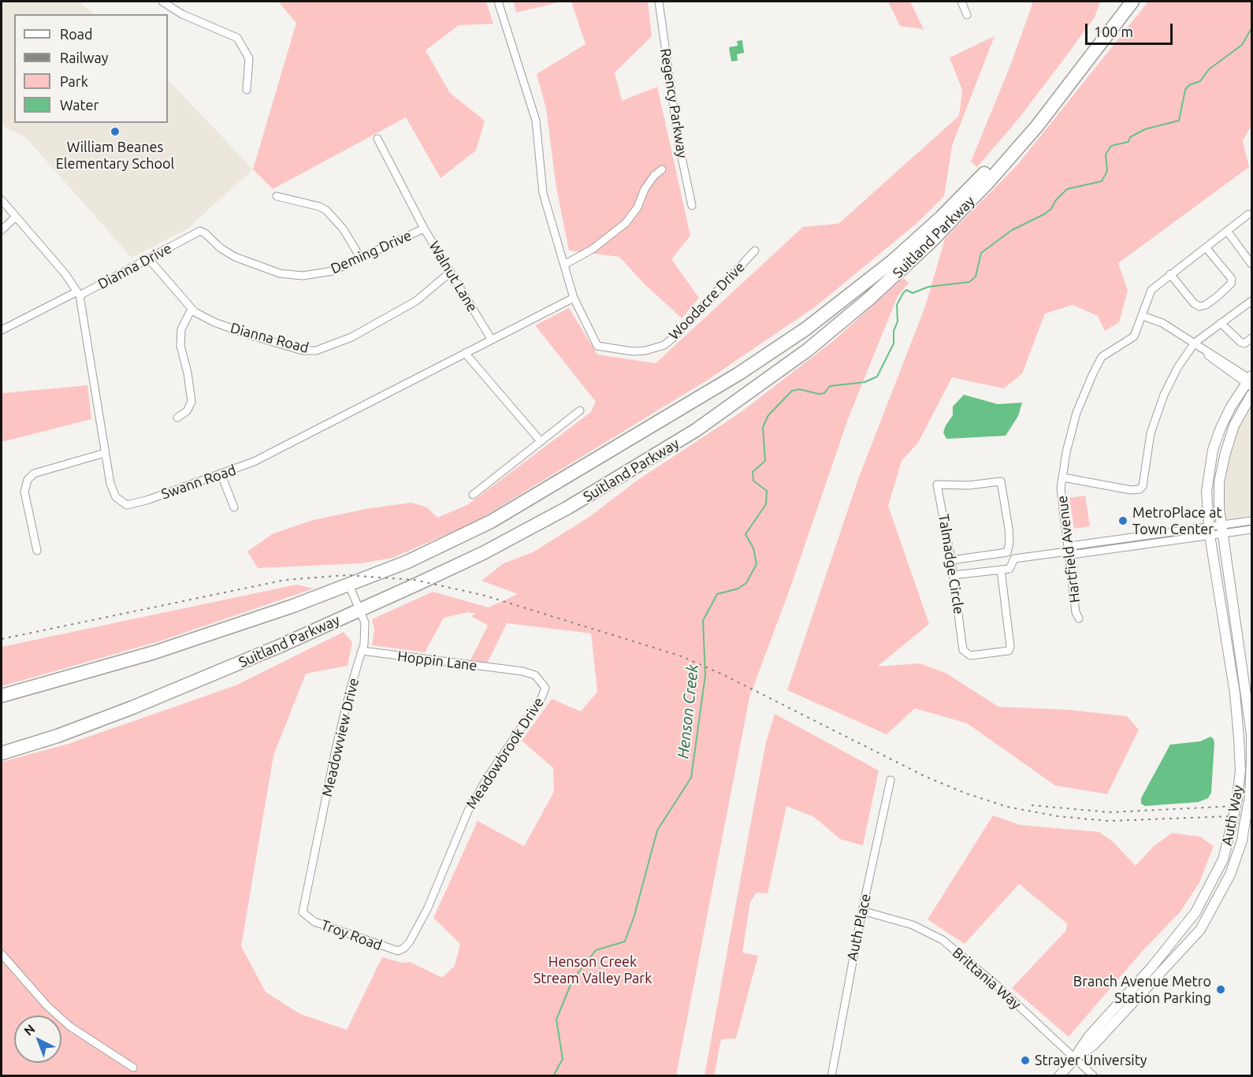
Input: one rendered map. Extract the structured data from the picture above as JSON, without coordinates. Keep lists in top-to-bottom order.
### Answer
{
  "streets": {
    "highway": ["Suitland Parkway"],
    "street": [
      "Regency Parkway",
      "Deming Drive",
      "Dianna Drive",
      "Walnut Lane",
      "Woodacre Drive",
      "Dianna Road",
      "Swann Road",
      "Hartfield Avenue",
      "Talmadge Circle",
      "Hoppin Lane",
      "Meadowview Drive",
      "Meadowbrook Drive",
      "Auth Way",
      "Auth Place",
      "Troy Road",
      "Brittania Way"
    ]
  },
  "crossings": [
    ["Suitland Parkway", "Meadowview Drive"],
    ["Deming Drive", "Dianna Drive"],
    ["Deming Drive", "Walnut Lane"],
    ["Dianna Drive", "Dianna Road"],
    ["Dianna Drive", "Swann Road"],
    ["Walnut Lane", "Dianna Road"],
    ["Walnut Lane", "Swann Road"],
    ["Woodacre Drive", "Swann Road"],
    ["Hoppin Lane", "Meadowview Drive"],
    ["Hoppin Lane", "Meadowbrook Drive"],
    ["Meadowview Drive", "Troy Road"],
    ["Meadowbrook Drive", "Troy Road"],
    ["Auth Way", "Brittania Way"],
    ["Auth Place", "Brittania Way"]
  ],
  "water": ["Henson Creek"],
  "parks": ["Henson Creek Stream Valley Park"],
  "places": [
    "William Beanes Elementary School",
    "MetroPlace at Town Center",
    "Branch Avenue Metro Station Parking",
    "Strayer University"
  ],
  "legend": [
    "Road",
    "Railway",
    "Park",
    "Water"
  ],
  "scale_bar": "100 m",
  "north": "top left"
}
